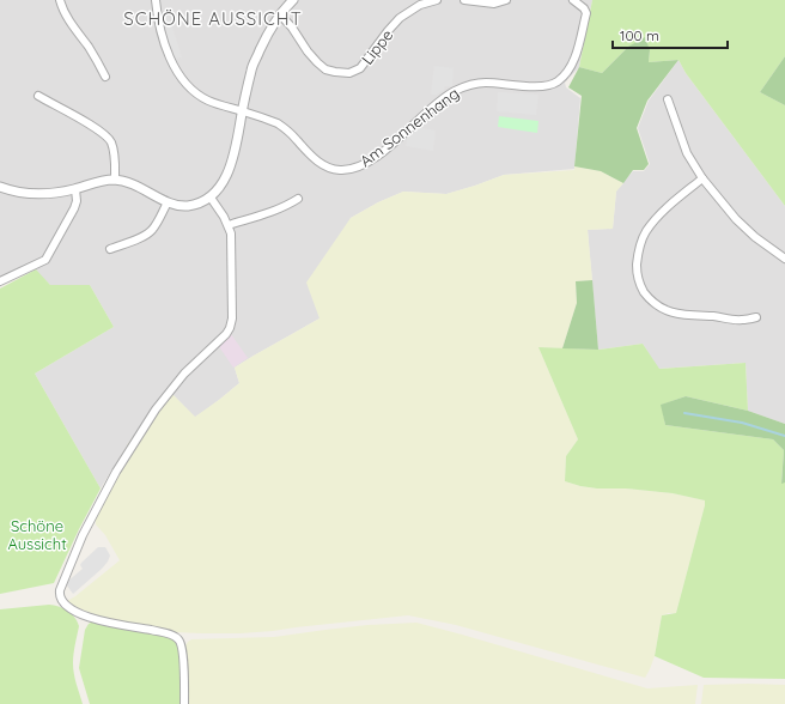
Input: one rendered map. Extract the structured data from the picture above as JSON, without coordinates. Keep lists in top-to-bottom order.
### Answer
{
  "streets": {
    "street": ["Lippe", "Am Sonnenhang"]
  },
  "districts": ["SCHÖNE AUSSICHT"],
  "parks": ["Schöne Aussicht"],
  "scale_bar": "100 m"
}
